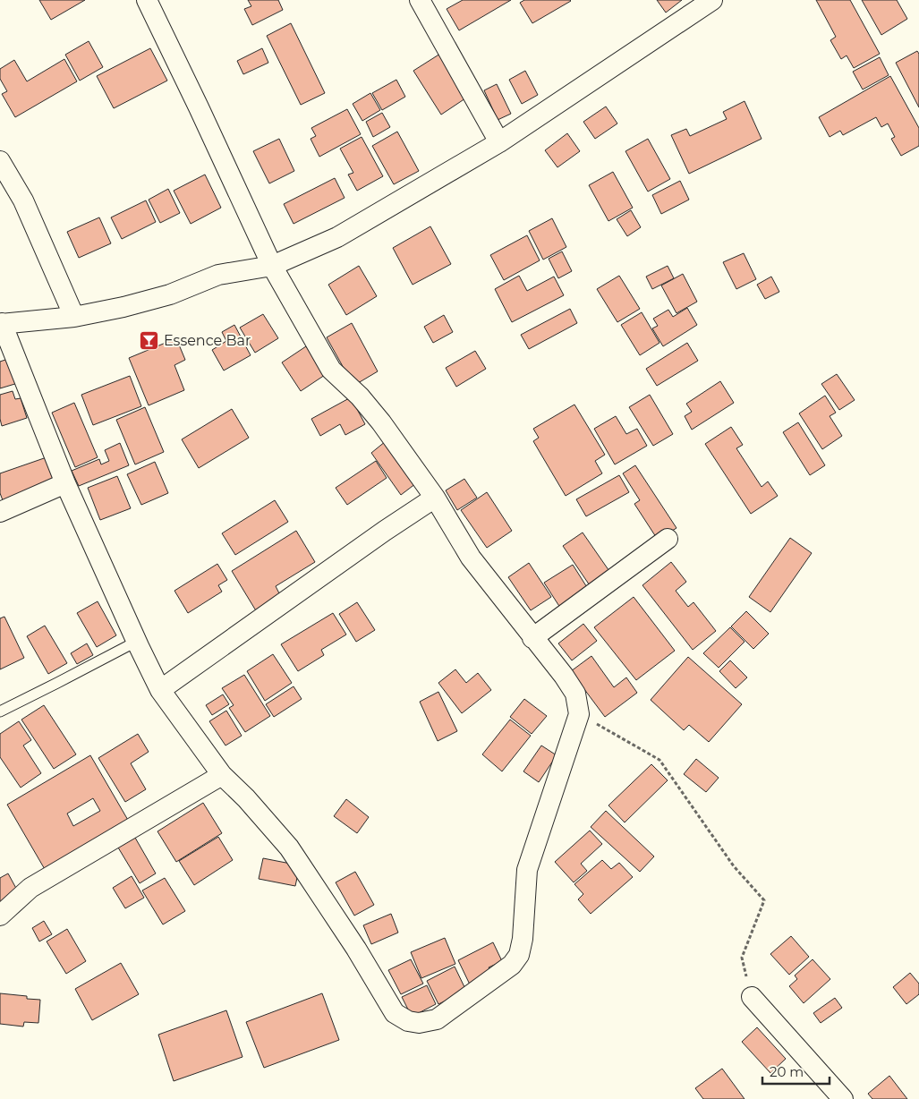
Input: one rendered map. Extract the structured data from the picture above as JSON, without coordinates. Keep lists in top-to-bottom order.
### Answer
{
  "places": {
    "bar": ["Essence Bar"]
  },
  "scale_bar": "20 m"
}
